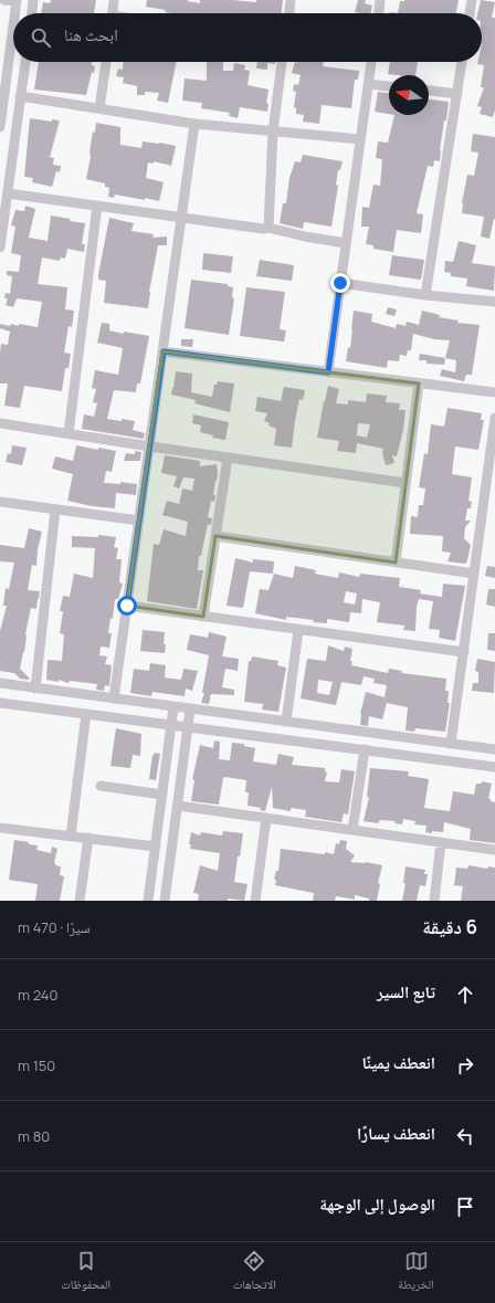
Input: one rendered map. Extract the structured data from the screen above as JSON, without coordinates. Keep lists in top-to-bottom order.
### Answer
{
  "north": "left",
  "page": {
    "search": "ابحث هنا",
    "heading": ["6 دقيقة", "سيرًا · 470 m"],
    "list": [
      ["تابع السير", "240 m"],
      ["انعطف يمينًا", "150 m"],
      ["انعطف يسارًا", "80 m"],
      "الوصول إلى الوجهة"
    ],
    "nav": ["الخريطة", "الاتجاهات", "المحفوظات"]
  }
}
